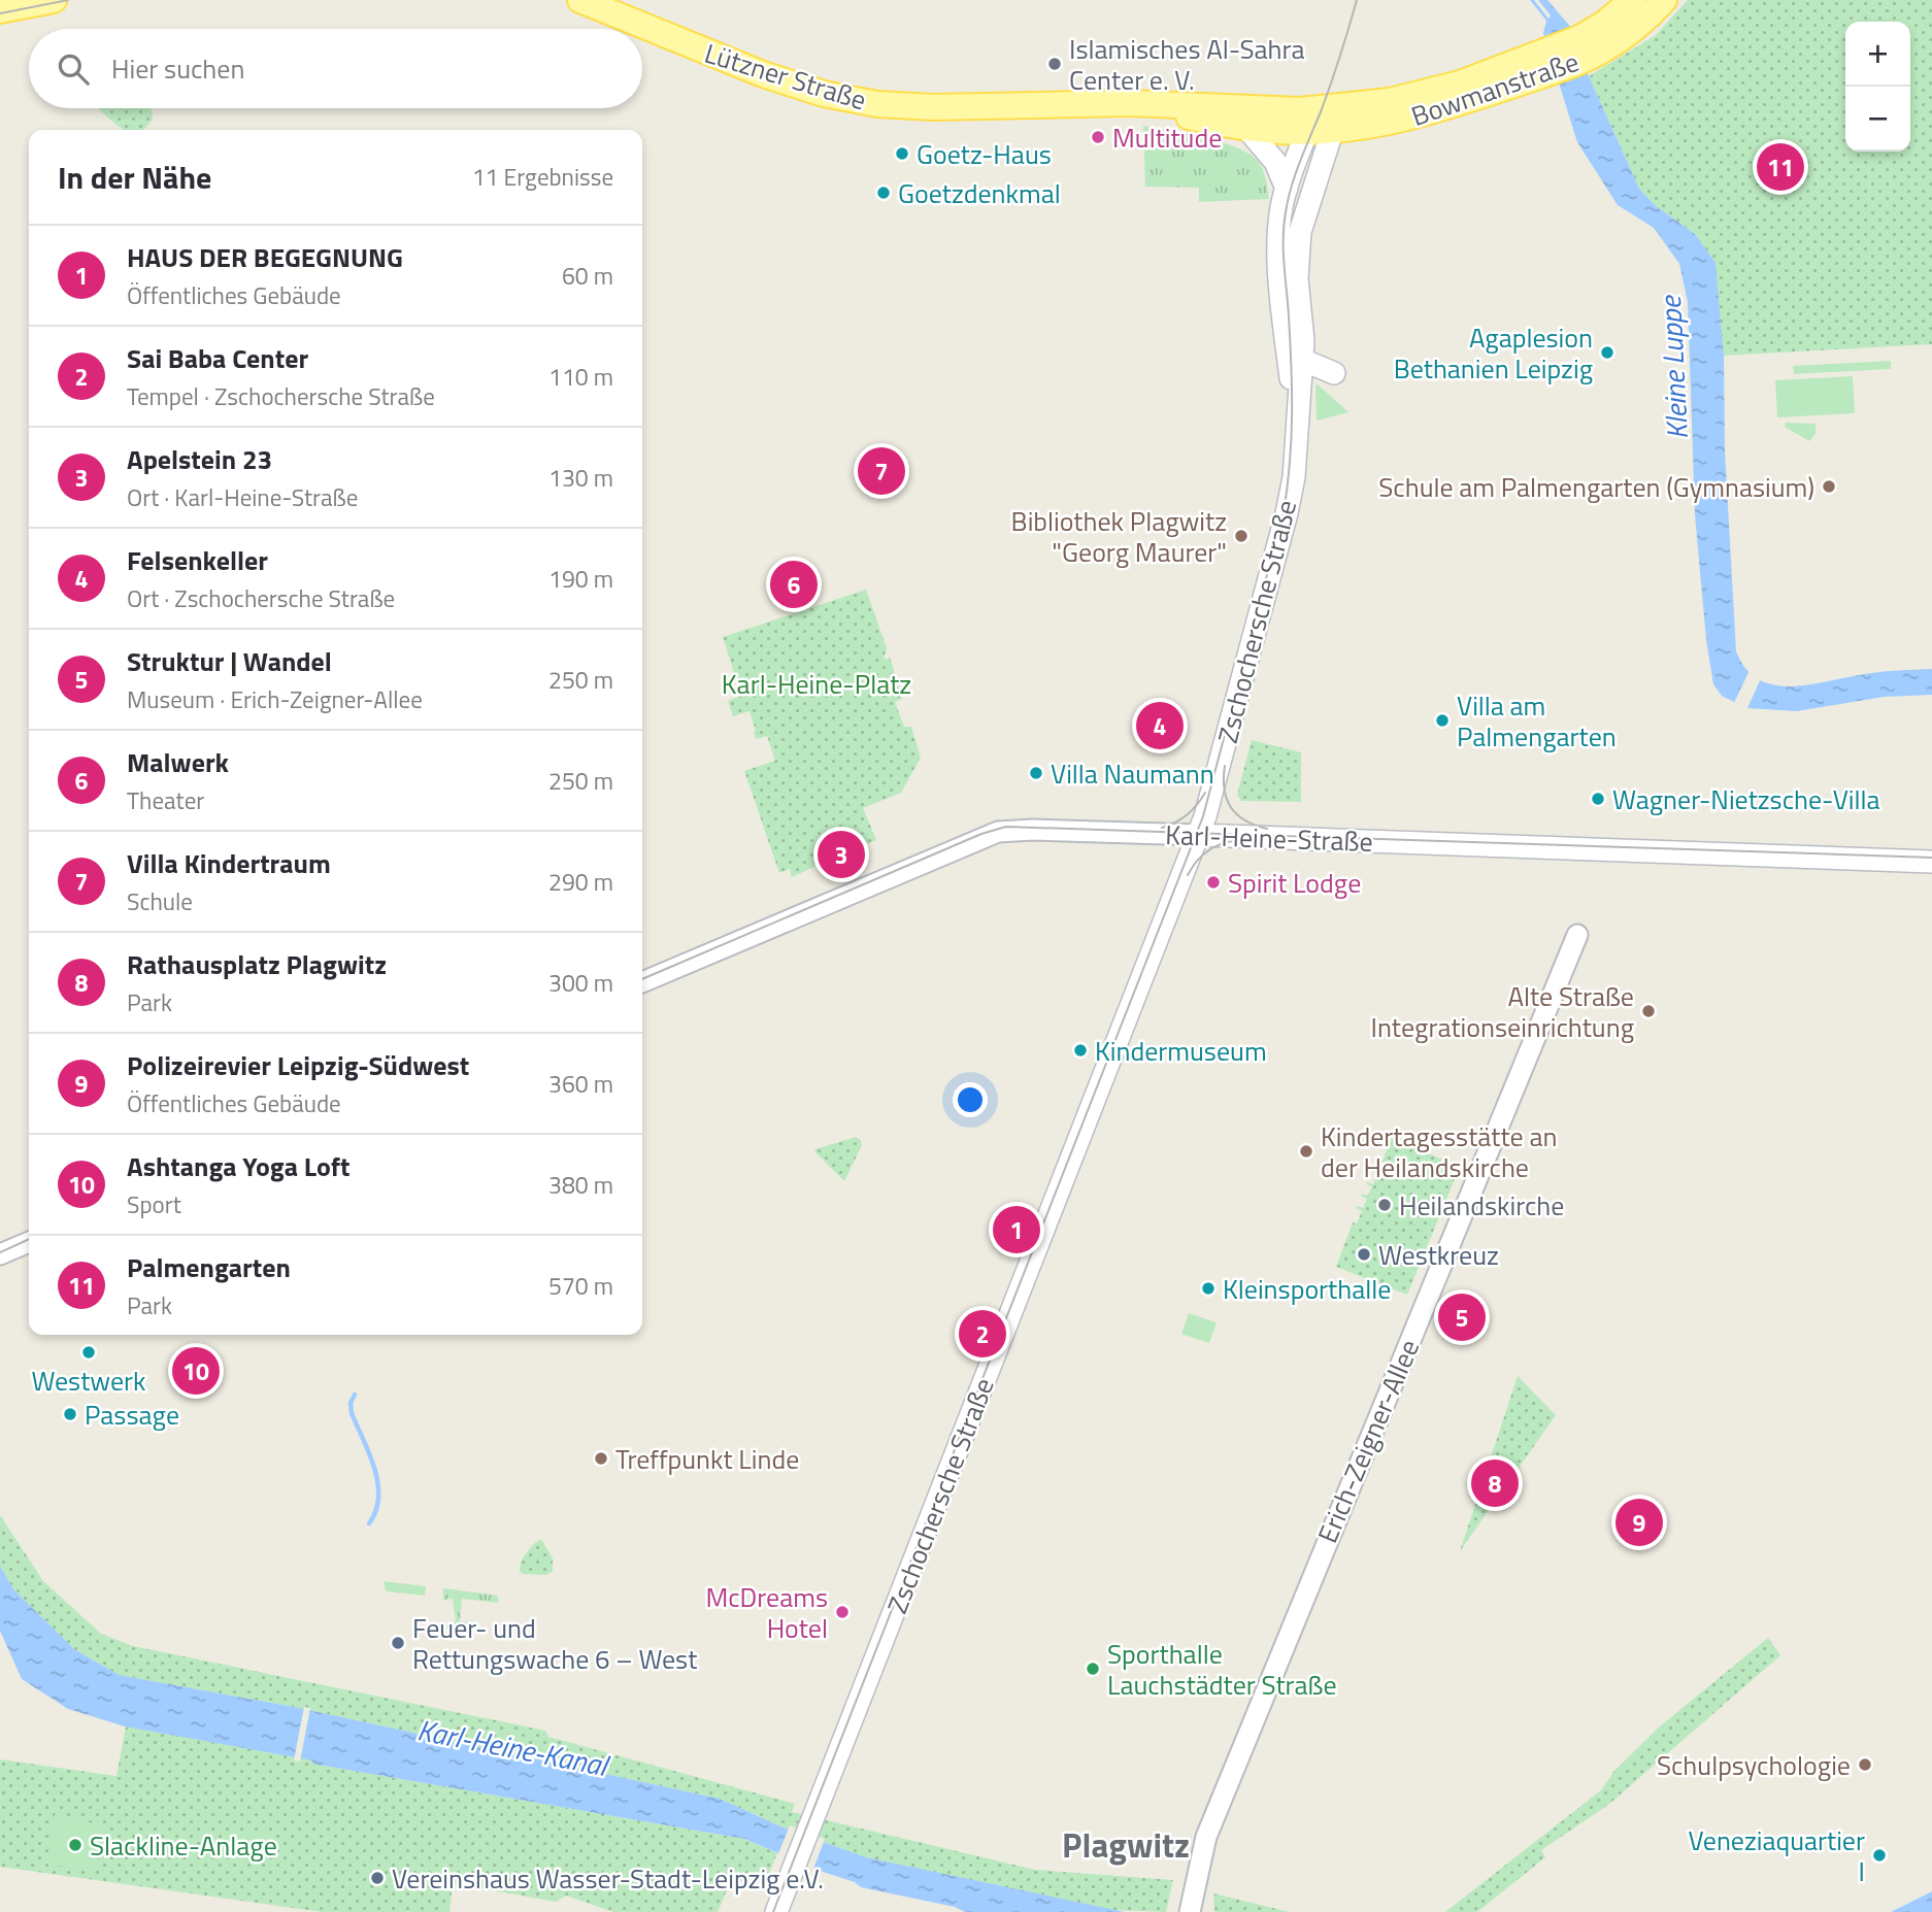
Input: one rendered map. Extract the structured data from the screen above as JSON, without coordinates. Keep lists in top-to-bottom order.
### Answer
{
  "streets": {
    "main road": [
      "Lützner Straße",
      "Bowmanstraße",
      "Zschochersche Straße",
      "Karl-Heine-Straße"
    ],
    "street": ["Erich-Zeigner-Allee"]
  },
  "crossings": [
    ["Lützner Straße", "Bowmanstraße"],
    ["Lützner Straße", "Zschochersche Straße"],
    ["Bowmanstraße", "Zschochersche Straße"],
    ["Zschochersche Straße", "Karl-Heine-Straße"]
  ],
  "districts": ["Plagwitz"],
  "water": ["Kleine Luppe", "Karl-Heine-Kanal"],
  "parks": ["Karl-Heine-Platz"],
  "places": [
    "Islamisches Al-Sahra Center e. V.",
    "Multitude",
    "Goetz-Haus",
    "Goetzdenkmal",
    "Agaplesion Bethanien Leipzig",
    "Schule am Palmengarten (Gymnasium)",
    "Bibliothek Plagwitz \"Georg Maurer\"",
    "Villa am Palmengarten",
    "Villa Naumann",
    "Wagner-Nietzsche-Villa",
    "Spirit Lodge",
    "Alte Straße Integrationseinrichtung",
    "Kindermuseum",
    "Kindertagesstätte an der Heilandskirche",
    "Heilandskirche",
    "Westkreuz",
    "Kleinsporthalle",
    "Westwerk",
    "Passage",
    "Treffpunkt Linde",
    "McDreams Hotel",
    "Feuer- und Rettungswache 6 – West",
    "Sporthalle Lauchstädter Straße",
    "Schulpsychologie",
    "Slackline-Anlage",
    "Veneziaquartier I",
    "Vereinshaus Wasser-Stadt-Leipzig e.V."
  ],
  "page": {
    "map_buttons": ["+", "−"],
    "search": "Hier suchen",
    "heading": ["In der Nähe", "11 Ergebnisse"],
    "pins": [
      "11",
      "7",
      "6",
      "4",
      "3",
      "1",
      "5",
      "2",
      "10",
      "8",
      "9"
    ],
    "list": [
      {
        "mark": "1",
        "name": "HAUS DER BEGEGNUNG",
        "note": "Öffentliches Gebäude",
        "value": "60 m"
      },
      {
        "mark": "2",
        "name": "Sai Baba Center",
        "note": "Tempel · Zschochersche Straße",
        "value": "110 m"
      },
      {
        "mark": "3",
        "name": "Apelstein 23",
        "note": "Ort · Karl-Heine-Straße",
        "value": "130 m"
      },
      {
        "mark": "4",
        "name": "Felsenkeller",
        "note": "Ort · Zschochersche Straße",
        "value": "190 m"
      },
      {
        "mark": "5",
        "name": "Struktur | Wandel",
        "note": "Museum · Erich-Zeigner-Allee",
        "value": "250 m"
      },
      {
        "mark": "6",
        "name": "Malwerk",
        "note": "Theater",
        "value": "250 m"
      },
      {
        "mark": "7",
        "name": "Villa Kindertraum",
        "note": "Schule",
        "value": "290 m"
      },
      {
        "mark": "8",
        "name": "Rathausplatz Plagwitz",
        "note": "Park",
        "value": "300 m"
      },
      {
        "mark": "9",
        "name": "Polizeirevier Leipzig-Südwest",
        "note": "Öffentliches Gebäude",
        "value": "360 m"
      },
      {
        "mark": "10",
        "name": "Ashtanga Yoga Loft",
        "note": "Sport",
        "value": "380 m"
      },
      {
        "mark": "11",
        "name": "Palmengarten",
        "note": "Park",
        "value": "570 m"
      }
    ]
  }
}
